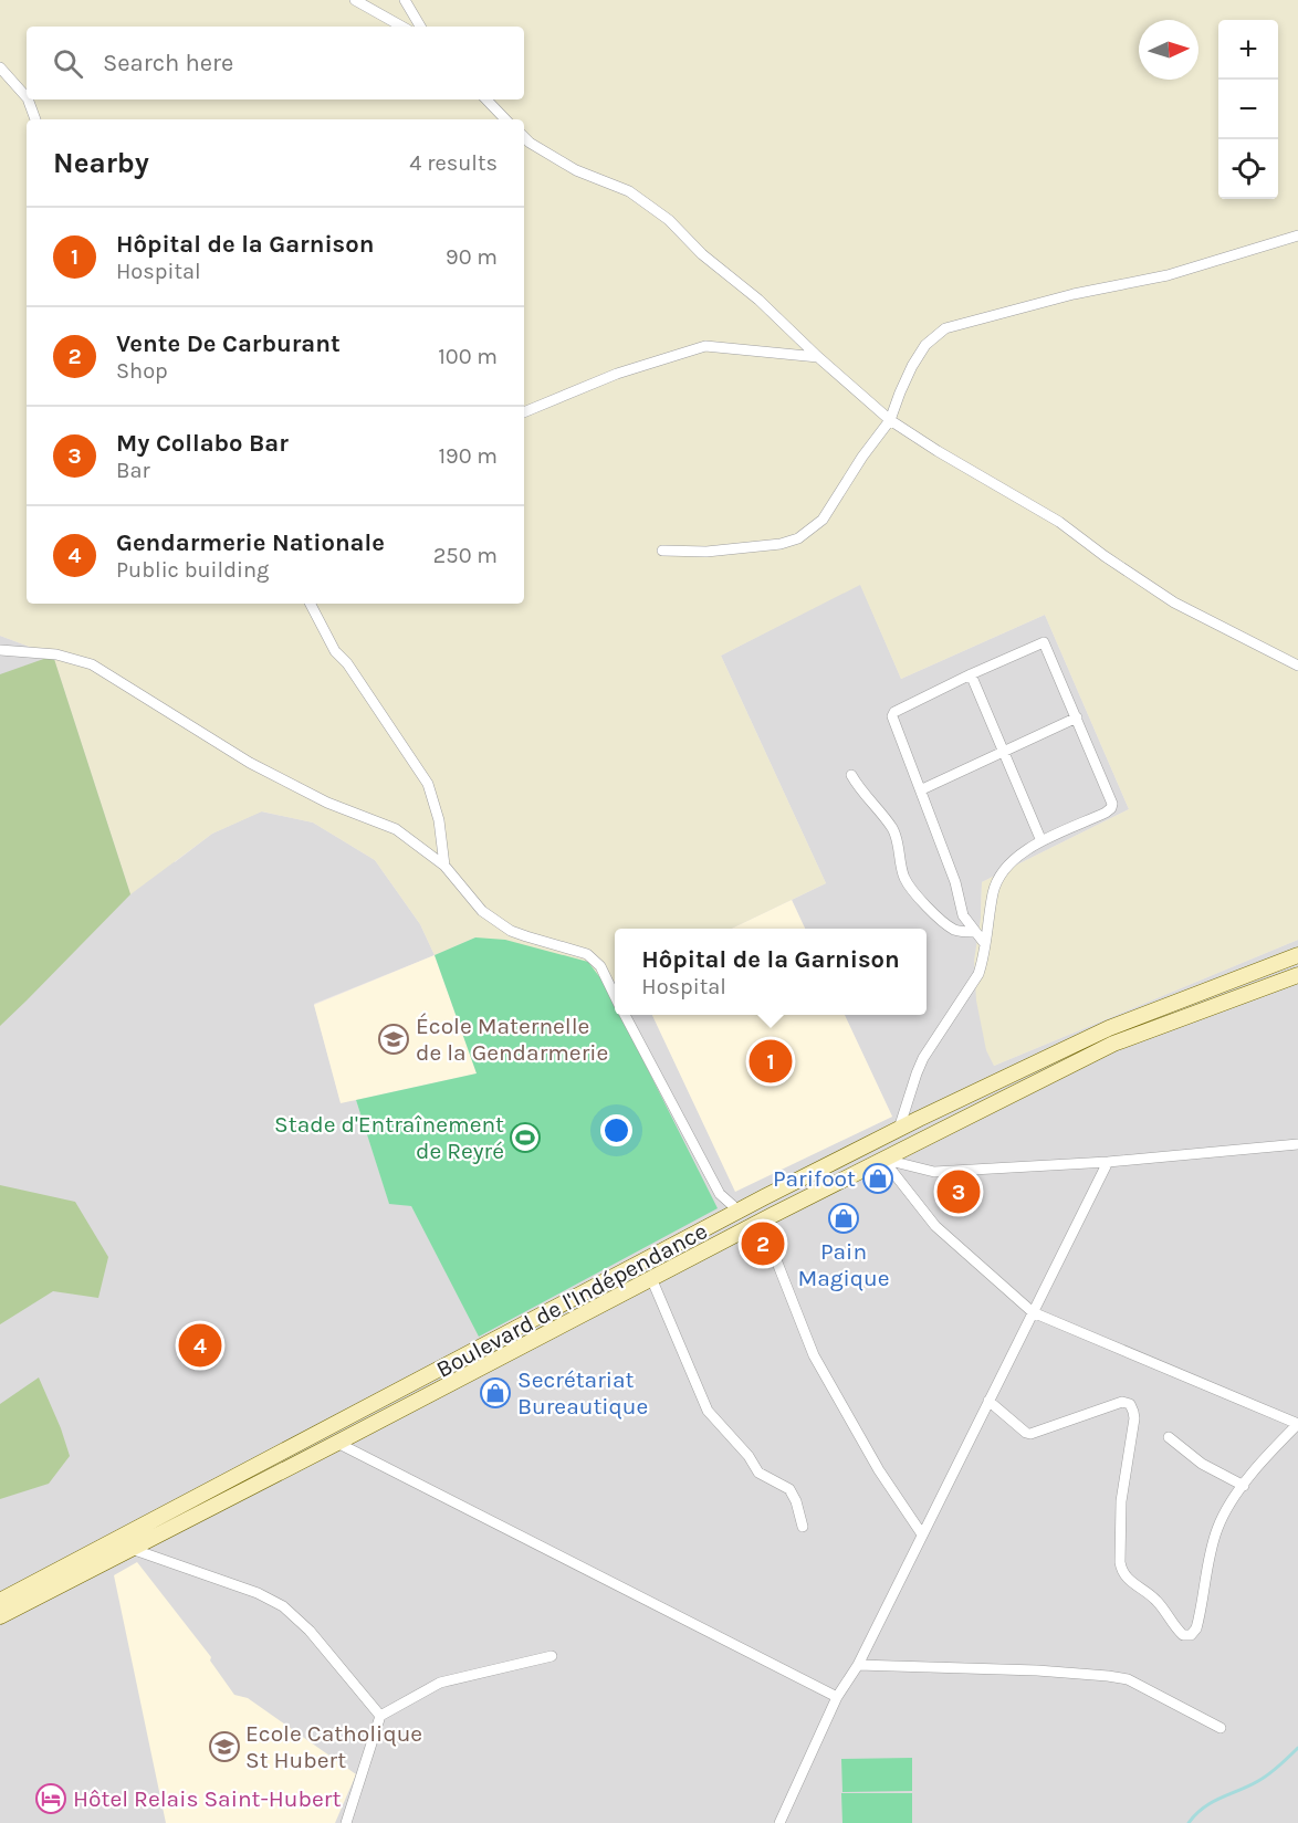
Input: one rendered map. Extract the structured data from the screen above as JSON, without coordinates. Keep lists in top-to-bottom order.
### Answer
{
  "streets": {
    "main road": ["Boulevard de l'Indépendance"]
  },
  "places": {
    "school or university": ["École Maternelle de la Gendarmerie", "Ecole Catholique St Hubert"],
    "sports": ["Stade d'Entraînement de Reyré"],
    "shop": ["Parifoot", "Pain Magique", "Secrétariat Bureautique"],
    "hotel": ["Hôtel Relais Saint-Hubert"]
  },
  "north": "right",
  "page": {
    "map_buttons": ["+", "−"],
    "search": "Search here",
    "heading": ["Nearby", "4 results"],
    "list": [
      {
        "mark": "1",
        "name": "Hôpital de la Garnison",
        "note": "Hospital",
        "value": "90 m"
      },
      {
        "mark": "2",
        "name": "Vente De Carburant",
        "note": "Shop",
        "value": "100 m"
      },
      {
        "mark": "3",
        "name": "My Collabo Bar",
        "note": "Bar",
        "value": "190 m"
      },
      {
        "mark": "4",
        "name": "Gendarmerie Nationale",
        "note": "Public building",
        "value": "250 m"
      }
    ],
    "popup": ["Hôpital de la Garnison", "Hospital"],
    "pins": [
      "1",
      "3",
      "2",
      "4"
    ]
  }
}
